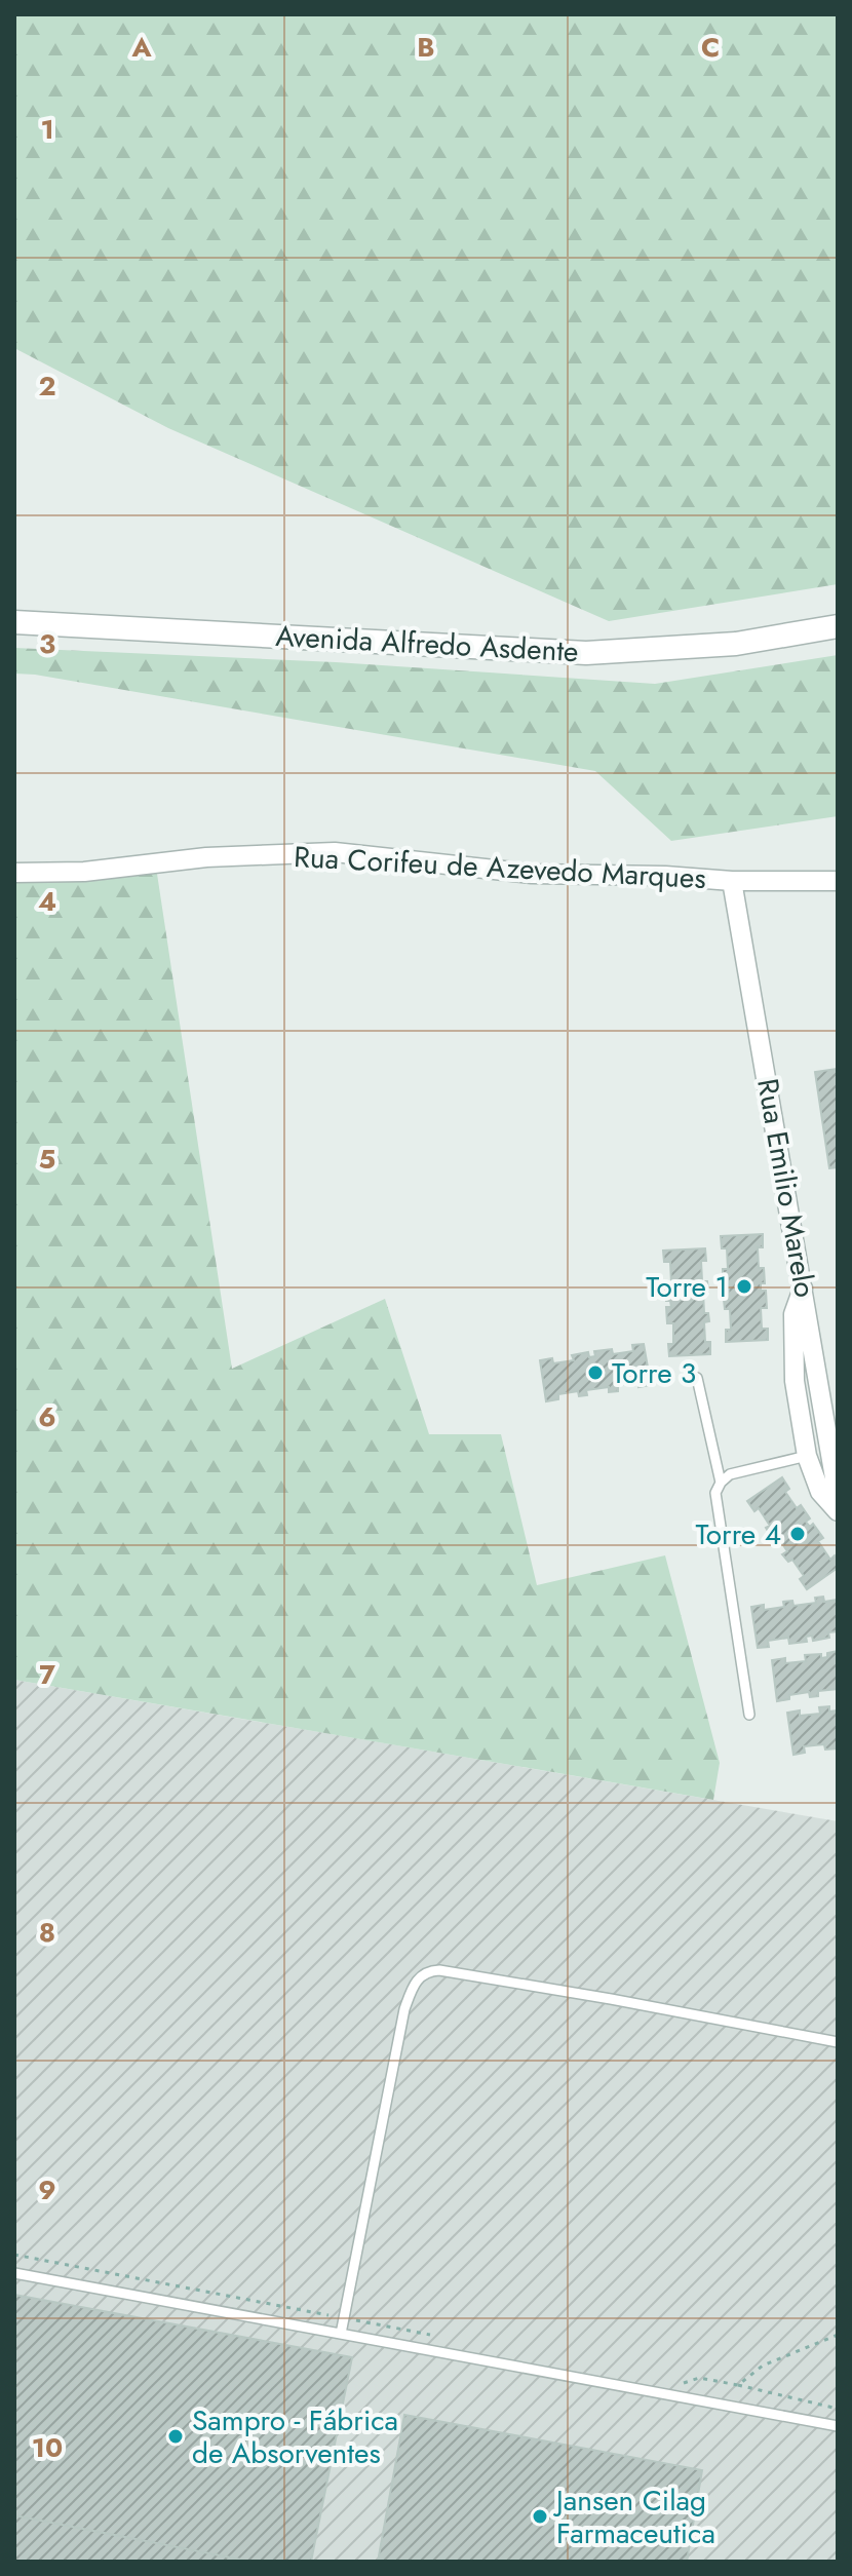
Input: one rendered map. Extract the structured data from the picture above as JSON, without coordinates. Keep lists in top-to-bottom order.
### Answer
{
  "streets": {
    "street": ["Avenida Alfredo Asdente", "Rua Corifeu de Azevedo Marques", "Rua Emilio Marelo"]
  },
  "crossings": [
    ["Rua Corifeu de Azevedo Marques", "Rua Emilio Marelo"]
  ],
  "places": [
    "Torre 1",
    "Torre 3",
    "Torre 4",
    "Sampro - Fábrica de Absorventes",
    "Jansen Cilag Farmaceutica"
  ],
  "grid": {
    "columns": ["A", "B", "C"],
    "rows": [
      "1",
      "2",
      "3",
      "4",
      "5",
      "6",
      "7",
      "8",
      "9",
      "10"
    ]
  }
}
